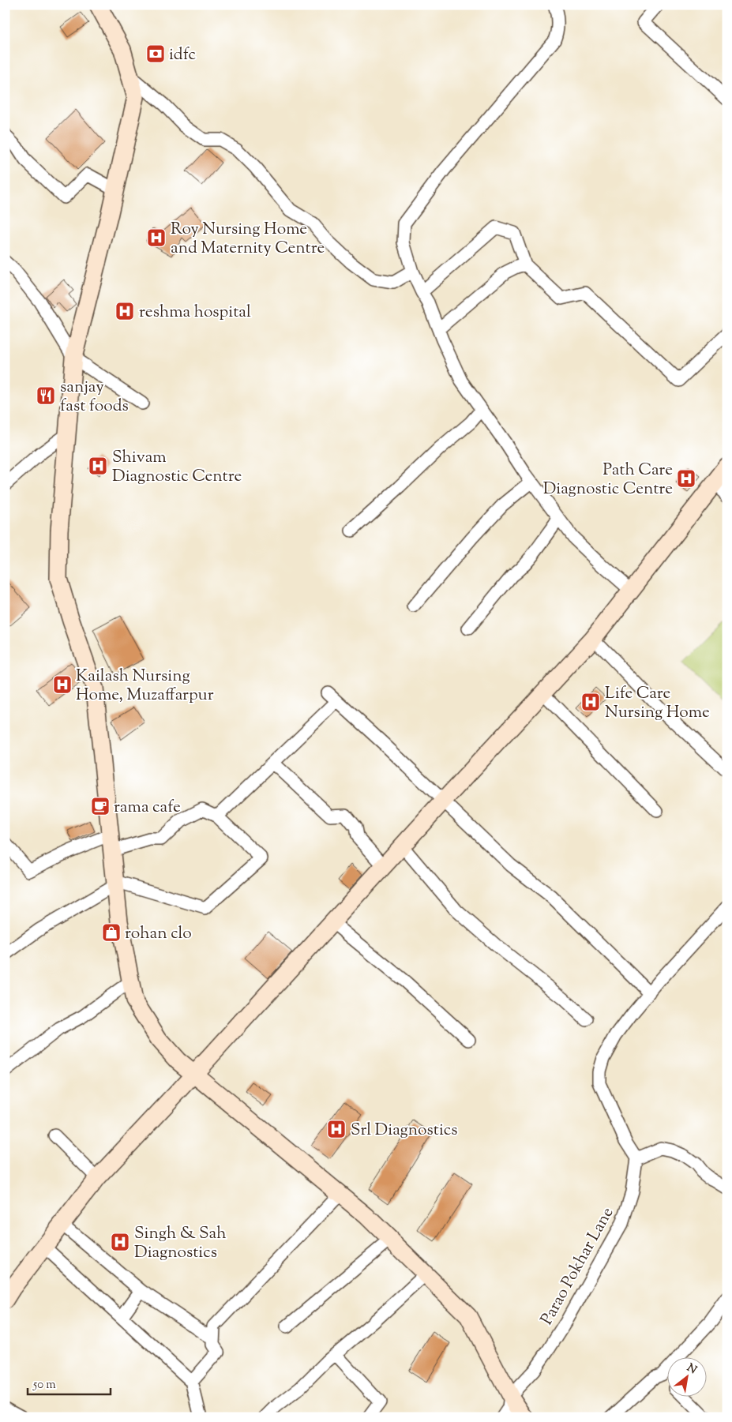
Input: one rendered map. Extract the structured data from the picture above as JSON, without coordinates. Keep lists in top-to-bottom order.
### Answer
{
  "streets": {
    "street": ["Parao Pokhar Lane"]
  },
  "places": {
    "bank": ["idfc"],
    "hospital": [
      "Roy Nursing Home and Maternity Centre",
      "reshma hospital",
      "Shivam Diagnostic Centre",
      "Path Care Diagnostic Centre",
      "Kailash Nursing Home, Muzaffarpur",
      "Life Care Nursing Home",
      "Srl Diagnostics",
      "Singh & Sah Diagnostics"
    ],
    "restaurant": ["sanjay fast foods"],
    "cafe": ["rama cafe"],
    "shop": ["rohan clo"]
  },
  "scale_bar": "50 m",
  "north": "top right"
}
